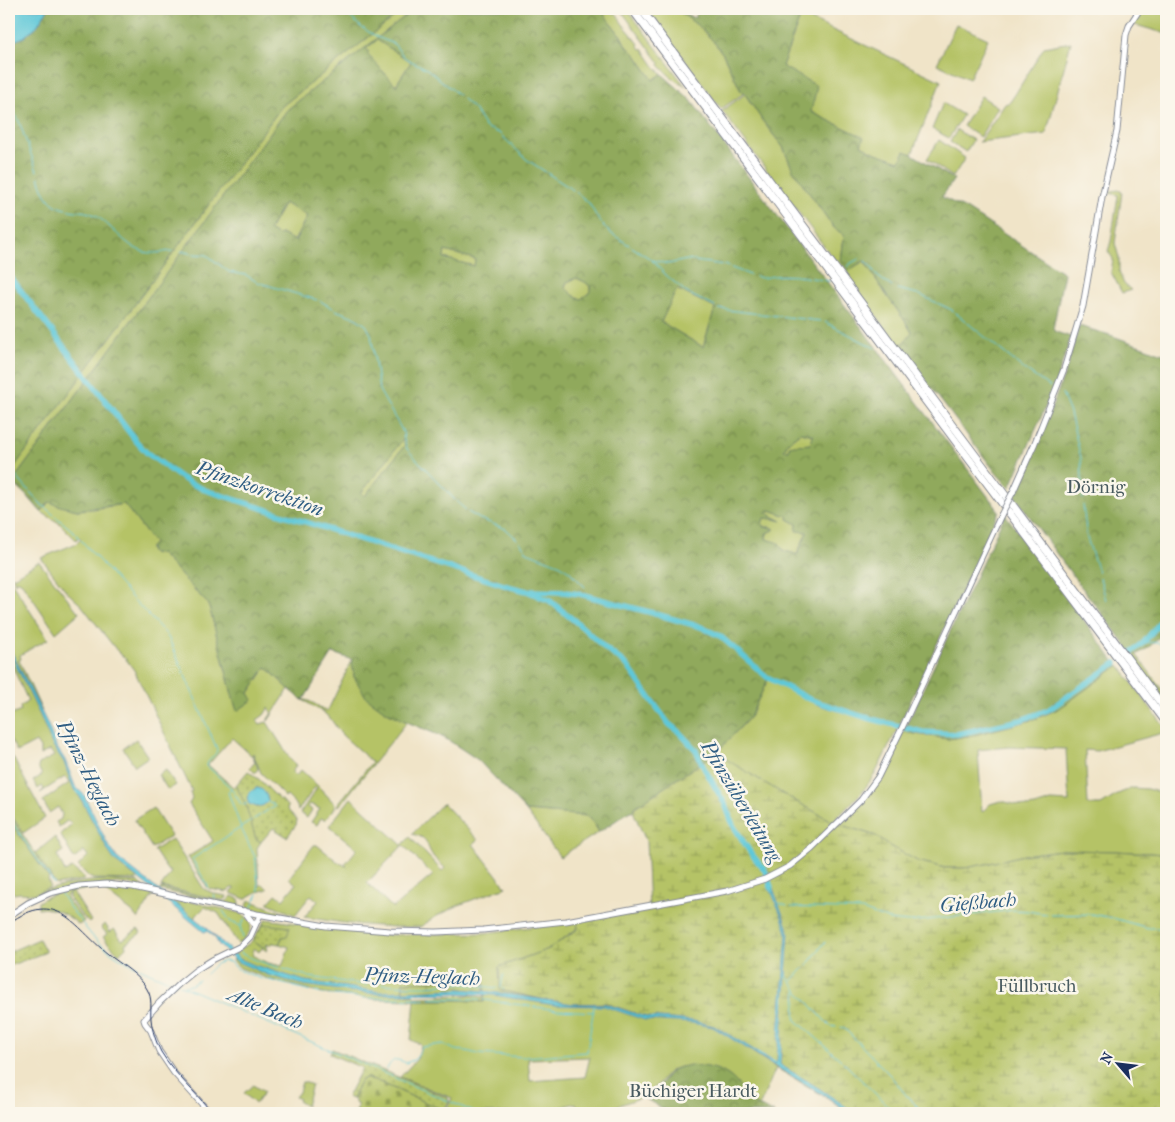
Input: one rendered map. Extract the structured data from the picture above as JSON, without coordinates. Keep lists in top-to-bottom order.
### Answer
{
  "water": [
    "Pfinzkorrektion",
    "Pfinz-Heglach",
    "Pfinzüberleitung",
    "Gießbach",
    "Alte Bach"
  ],
  "parks": ["Dörnig", "Füllbruch", "Büchiger Hardt"],
  "north": "top left"
}
